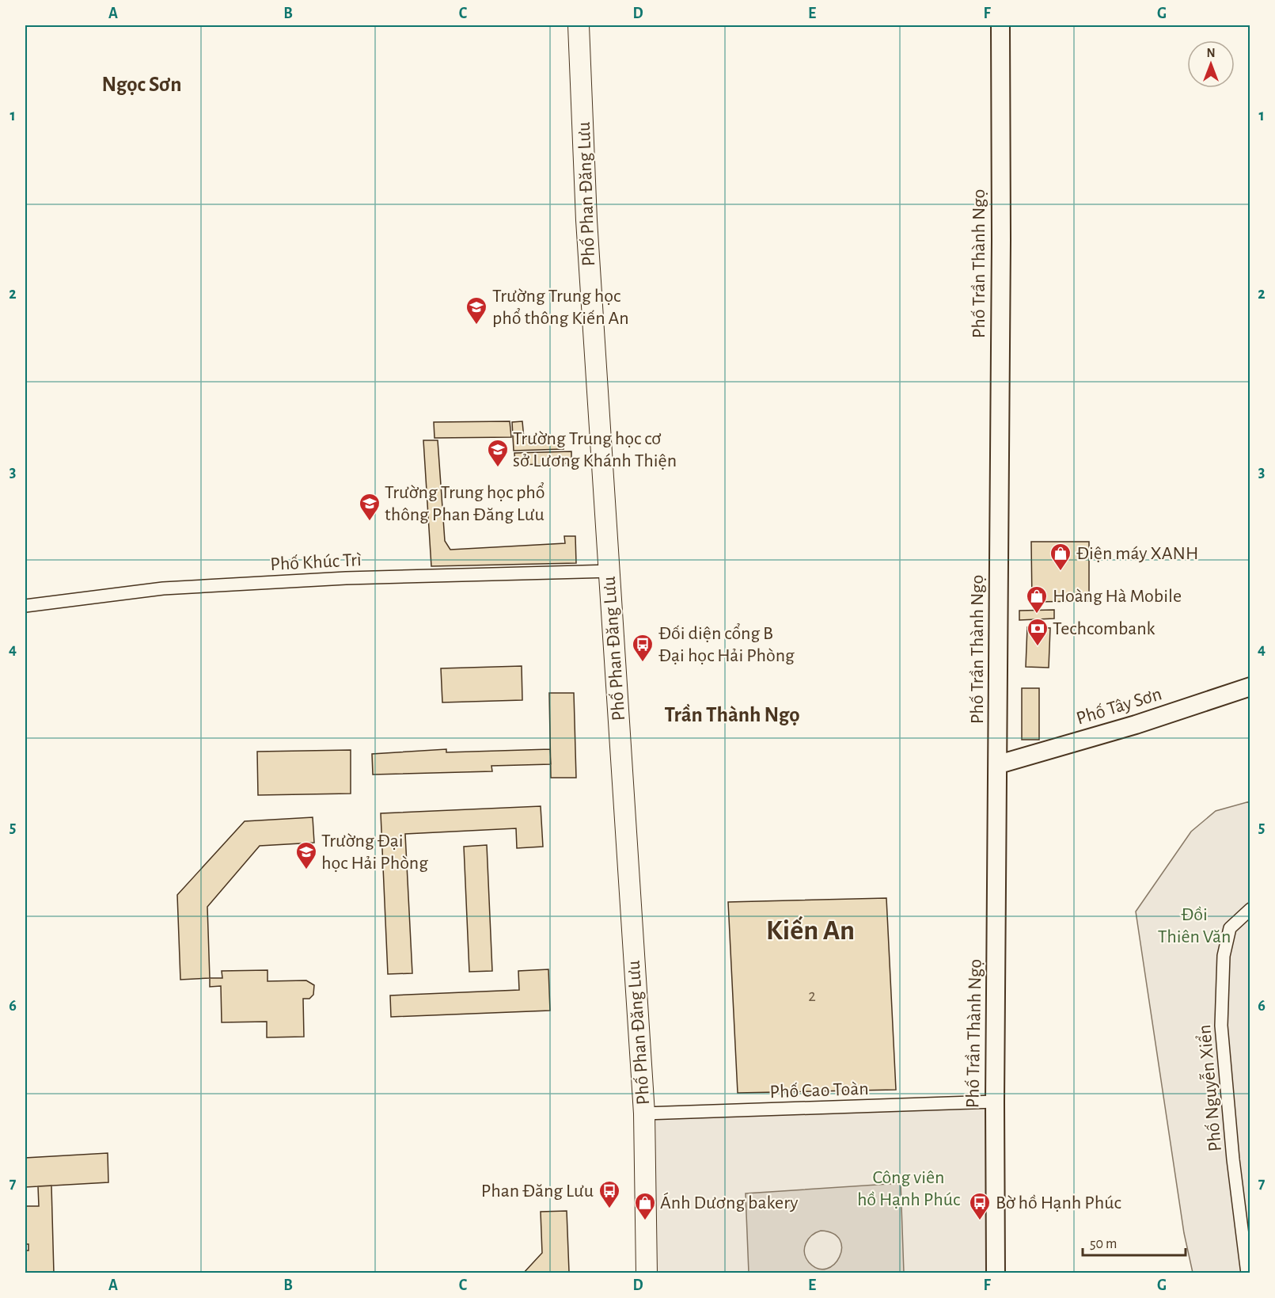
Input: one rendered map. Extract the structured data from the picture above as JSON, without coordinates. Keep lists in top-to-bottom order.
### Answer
{
  "streets": {
    "main road": ["Phố Phan Đăng Lưu", "Phố Trần Thành Ngọ", "Phố Tây Sơn"],
    "street": ["Phố Khúc Trì", "Phố Nguyễn Xiển", "Phố Cao Toàn"]
  },
  "crossings": [
    ["Phố Phan Đăng Lưu", "Phố Khúc Trì"],
    ["Phố Phan Đăng Lưu", "Phố Cao Toàn"],
    ["Phố Trần Thành Ngọ", "Phố Tây Sơn"],
    ["Phố Trần Thành Ngọ", "Phố Cao Toàn"]
  ],
  "districts": ["Ngọc Sơn", "Trần Thành Ngọ", "Kiến An"],
  "parks": ["Đồi Thiên Văn", "Công viên hồ Hạnh Phúc"],
  "places": {
    "school or university": [
      "Trường Trung học phổ thông Kiến An",
      "Trường Trung học cơ sở Lương Khánh Thiện",
      "Trường Trung học phổ thông Phan Đăng Lưu",
      "Trường Đại học Hải Phòng"
    ],
    "shop": ["Điện máy XANH", "Hoàng Hà Mobile", "Ánh Dương bakery"],
    "bank": ["Techcombank"],
    "bus stop": ["Đối diện cổng B Đại học Hải Phòng", "Phan Đăng Lưu", "Bờ hồ Hạnh Phúc"]
  },
  "house_numbers": ["2"],
  "scale_bar": "50 m",
  "north": "top",
  "grid": {
    "columns": [
      "A",
      "B",
      "C",
      "D",
      "E",
      "F",
      "G"
    ],
    "rows": [
      "1",
      "2",
      "3",
      "4",
      "5",
      "6",
      "7"
    ]
  }
}
